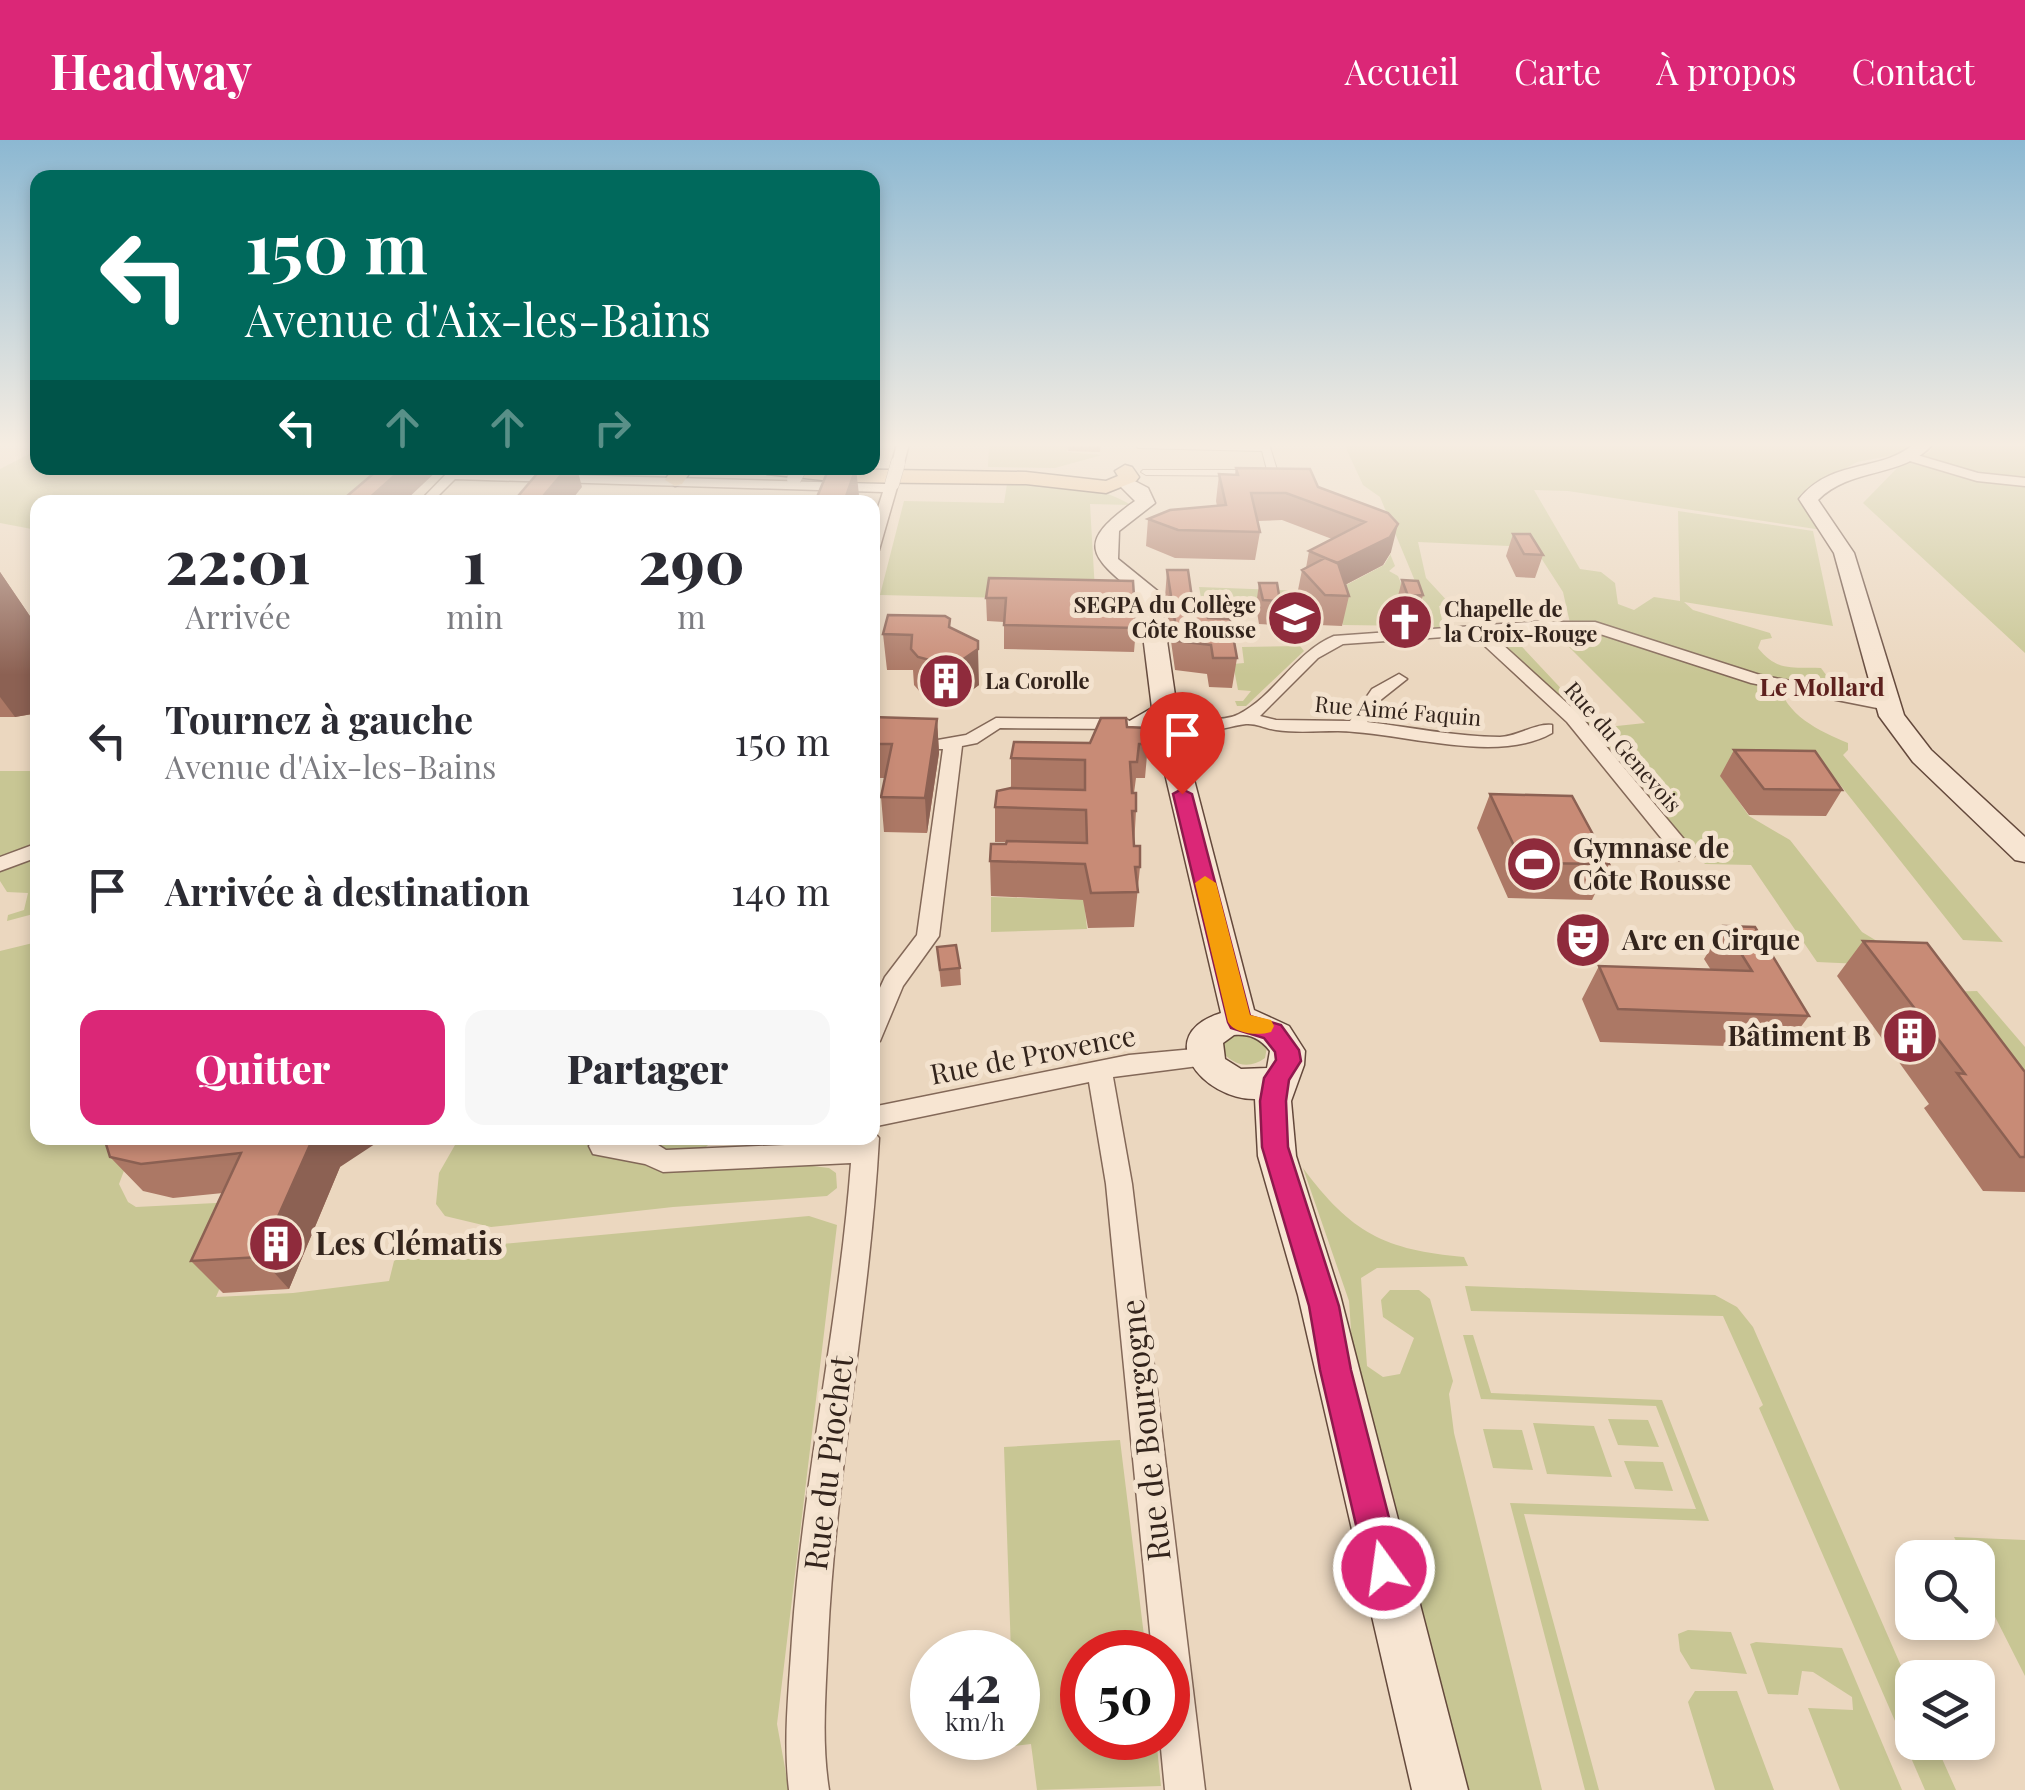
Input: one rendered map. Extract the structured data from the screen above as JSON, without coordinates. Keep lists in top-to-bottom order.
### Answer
{
  "streets": {
    "street": [
      "Rue Aimé Faquin",
      "Rue du Genevois",
      "Rue de Provence",
      "Rue de Bourgogne",
      "Rue du Piochet"
    ]
  },
  "crossings": [
    ["Rue de Provence", "Rue de Bourgogne"]
  ],
  "districts": ["Le Mollard"],
  "places": {
    "school or university": ["SEGPA du Collège Côte Rousse"],
    "church": ["Chapelle de la Croix-Rouge"],
    "building": ["La Corolle", "Bâtiment B", "Les Clématis"],
    "sports": ["Gymnase de Côte Rousse"],
    "theatre": ["Arc en Cirque"]
  },
  "page": {
    "header": "Headway",
    "nav": [
      "Accueil",
      "Carte",
      "À propos",
      "Contact"
    ],
    "turn": ["150 m", "Avenue d'Aix-les-Bains"],
    "eta": [
      "22:01",
      "Arrivée",
      "1",
      "min",
      "290",
      "m"
    ],
    "list": [
      {
        "name": "Tournez à gauche",
        "note": "Avenue d'Aix-les-Bains",
        "value": "150 m"
      },
      {
        "name": "Arrivée à destination",
        "value": "140 m"
      }
    ],
    "buttons": ["Quitter", "Partager"],
    "speed": "42 km/h",
    "limit": "50"
  }
}
